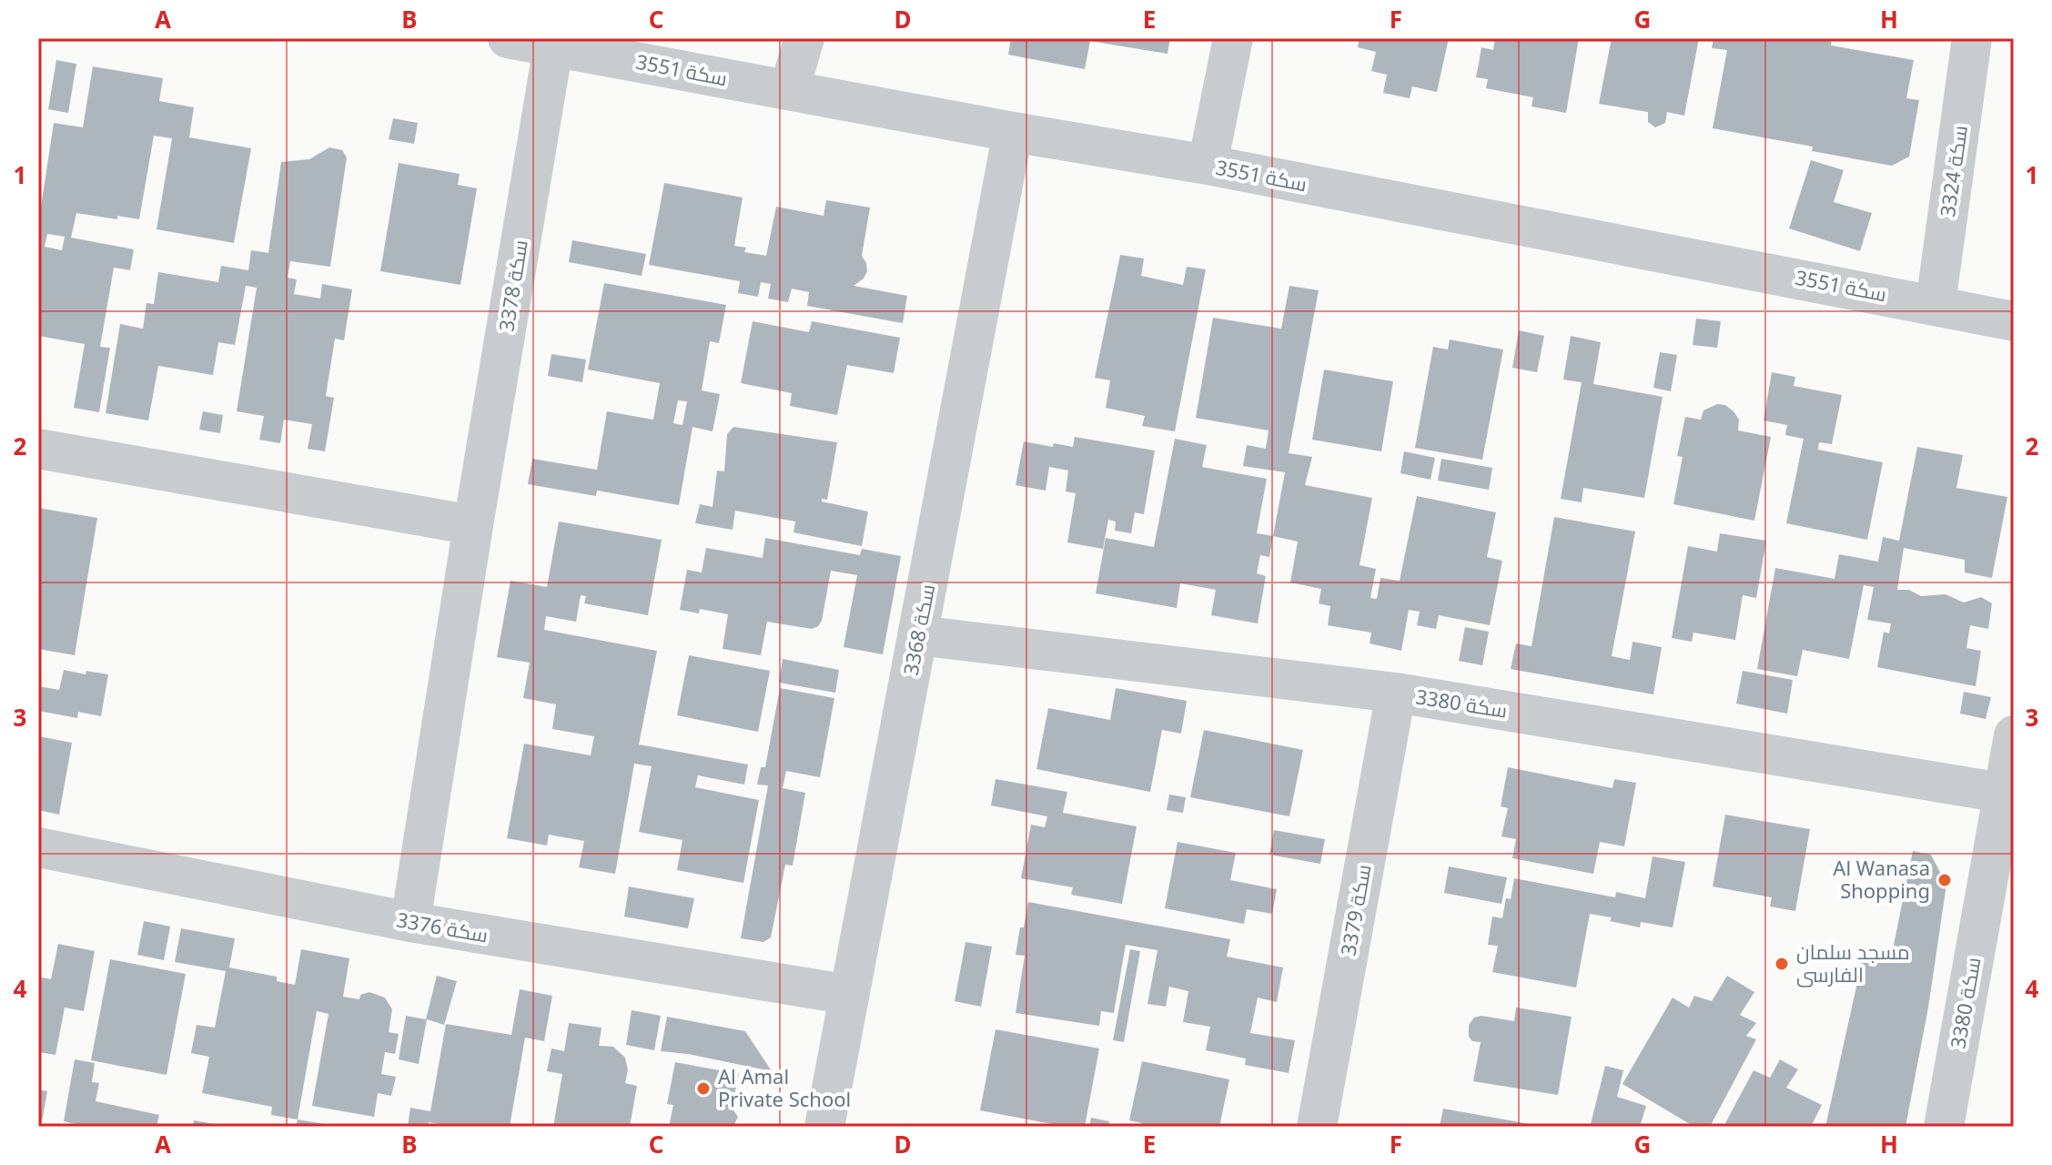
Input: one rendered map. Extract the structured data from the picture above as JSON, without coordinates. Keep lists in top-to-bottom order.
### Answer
{
  "streets": {
    "street": [
      "سكة 3551",
      "سكة 3324",
      "سكة 3378",
      "سكة 3368",
      "سكة 3380",
      "سكة 3379",
      "سكة 3376"
    ]
  },
  "crossings": [
    ["سكة 3551", "سكة 3324"],
    ["سكة 3551", "سكة 3378"],
    ["سكة 3551", "سكة 3368"],
    ["سكة 3378", "سكة 3376"],
    ["سكة 3368", "سكة 3380"],
    ["سكة 3368", "سكة 3376"],
    ["سكة 3380", "سكة 3379"]
  ],
  "places": ["Al Wanasa Shopping", "مسجد سلمان الفارسى", "Al Amal Private School"],
  "grid": {
    "columns": [
      "A",
      "B",
      "C",
      "D",
      "E",
      "F",
      "G",
      "H"
    ],
    "rows": [
      "1",
      "2",
      "3",
      "4"
    ]
  }
}
